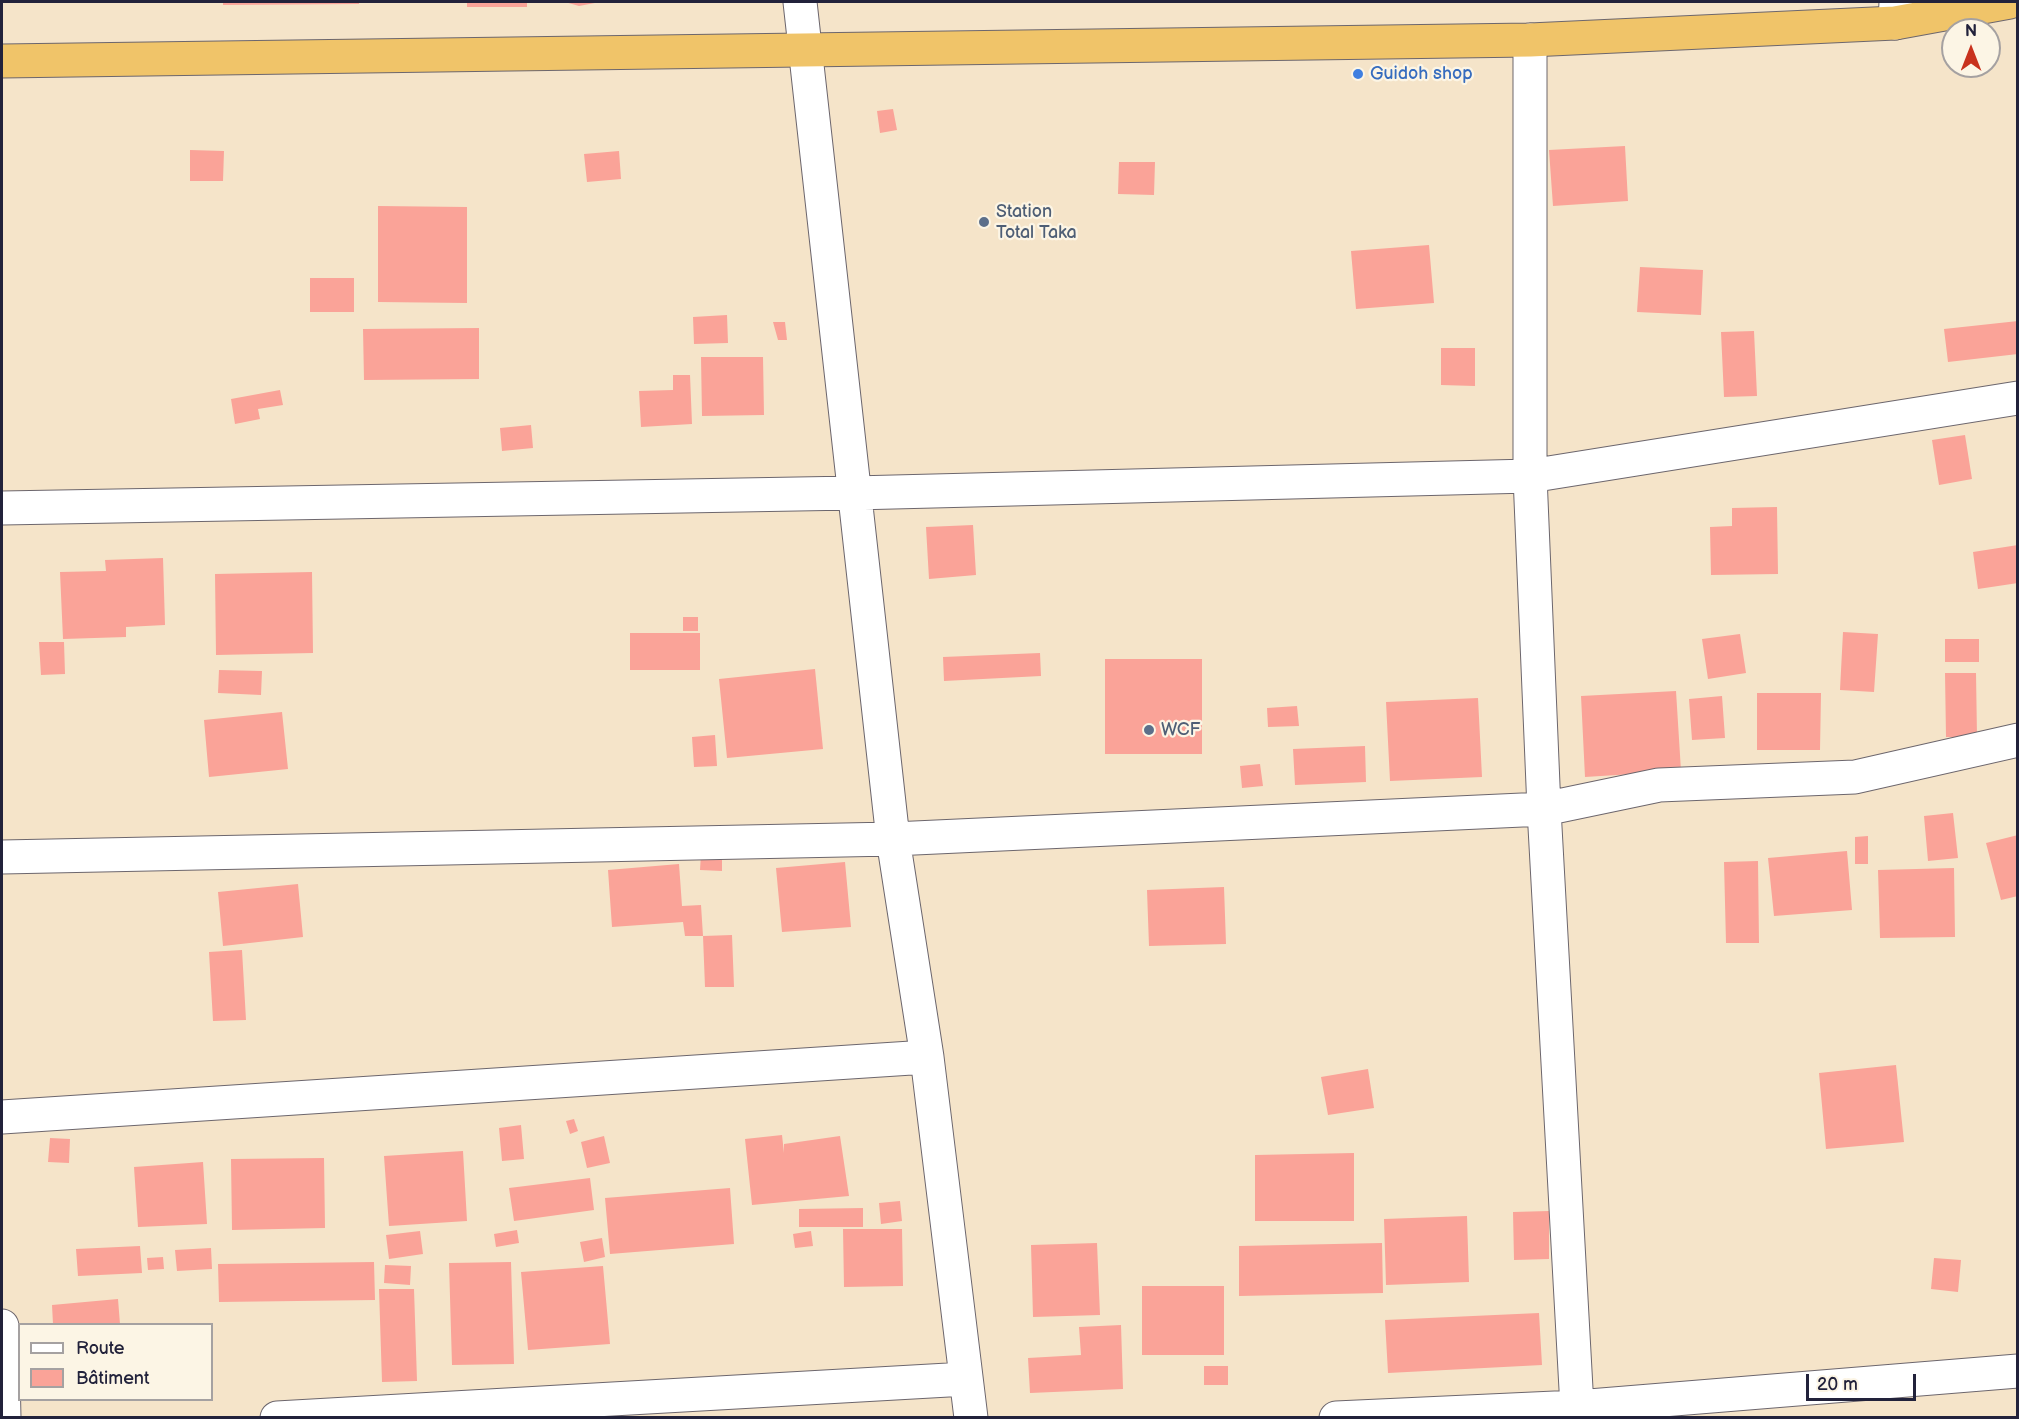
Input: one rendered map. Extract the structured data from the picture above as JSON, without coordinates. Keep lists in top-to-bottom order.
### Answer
{
  "places": ["Guidoh shop", "Station Total Taka", "WCF"],
  "legend": ["Route", "Bâtiment"],
  "scale_bar": "20 m",
  "north": "top"
}
